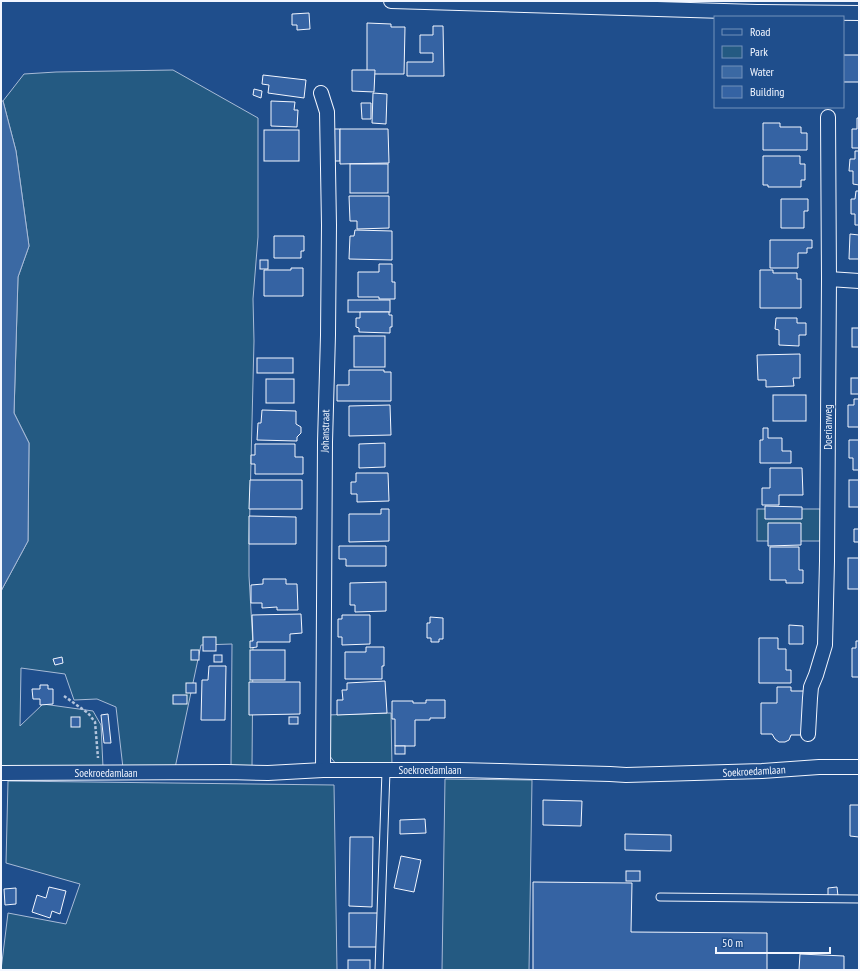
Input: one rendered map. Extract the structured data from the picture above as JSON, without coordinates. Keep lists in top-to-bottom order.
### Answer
{
  "streets": {
    "street": ["Doerianweg", "Johanstraat", "Soekroedamlaan"]
  },
  "crossings": [
    ["Johanstraat", "Soekroedamlaan"]
  ],
  "legend": [
    "Road",
    "Park",
    "Water",
    "Building"
  ],
  "scale_bar": "50 m"
}
